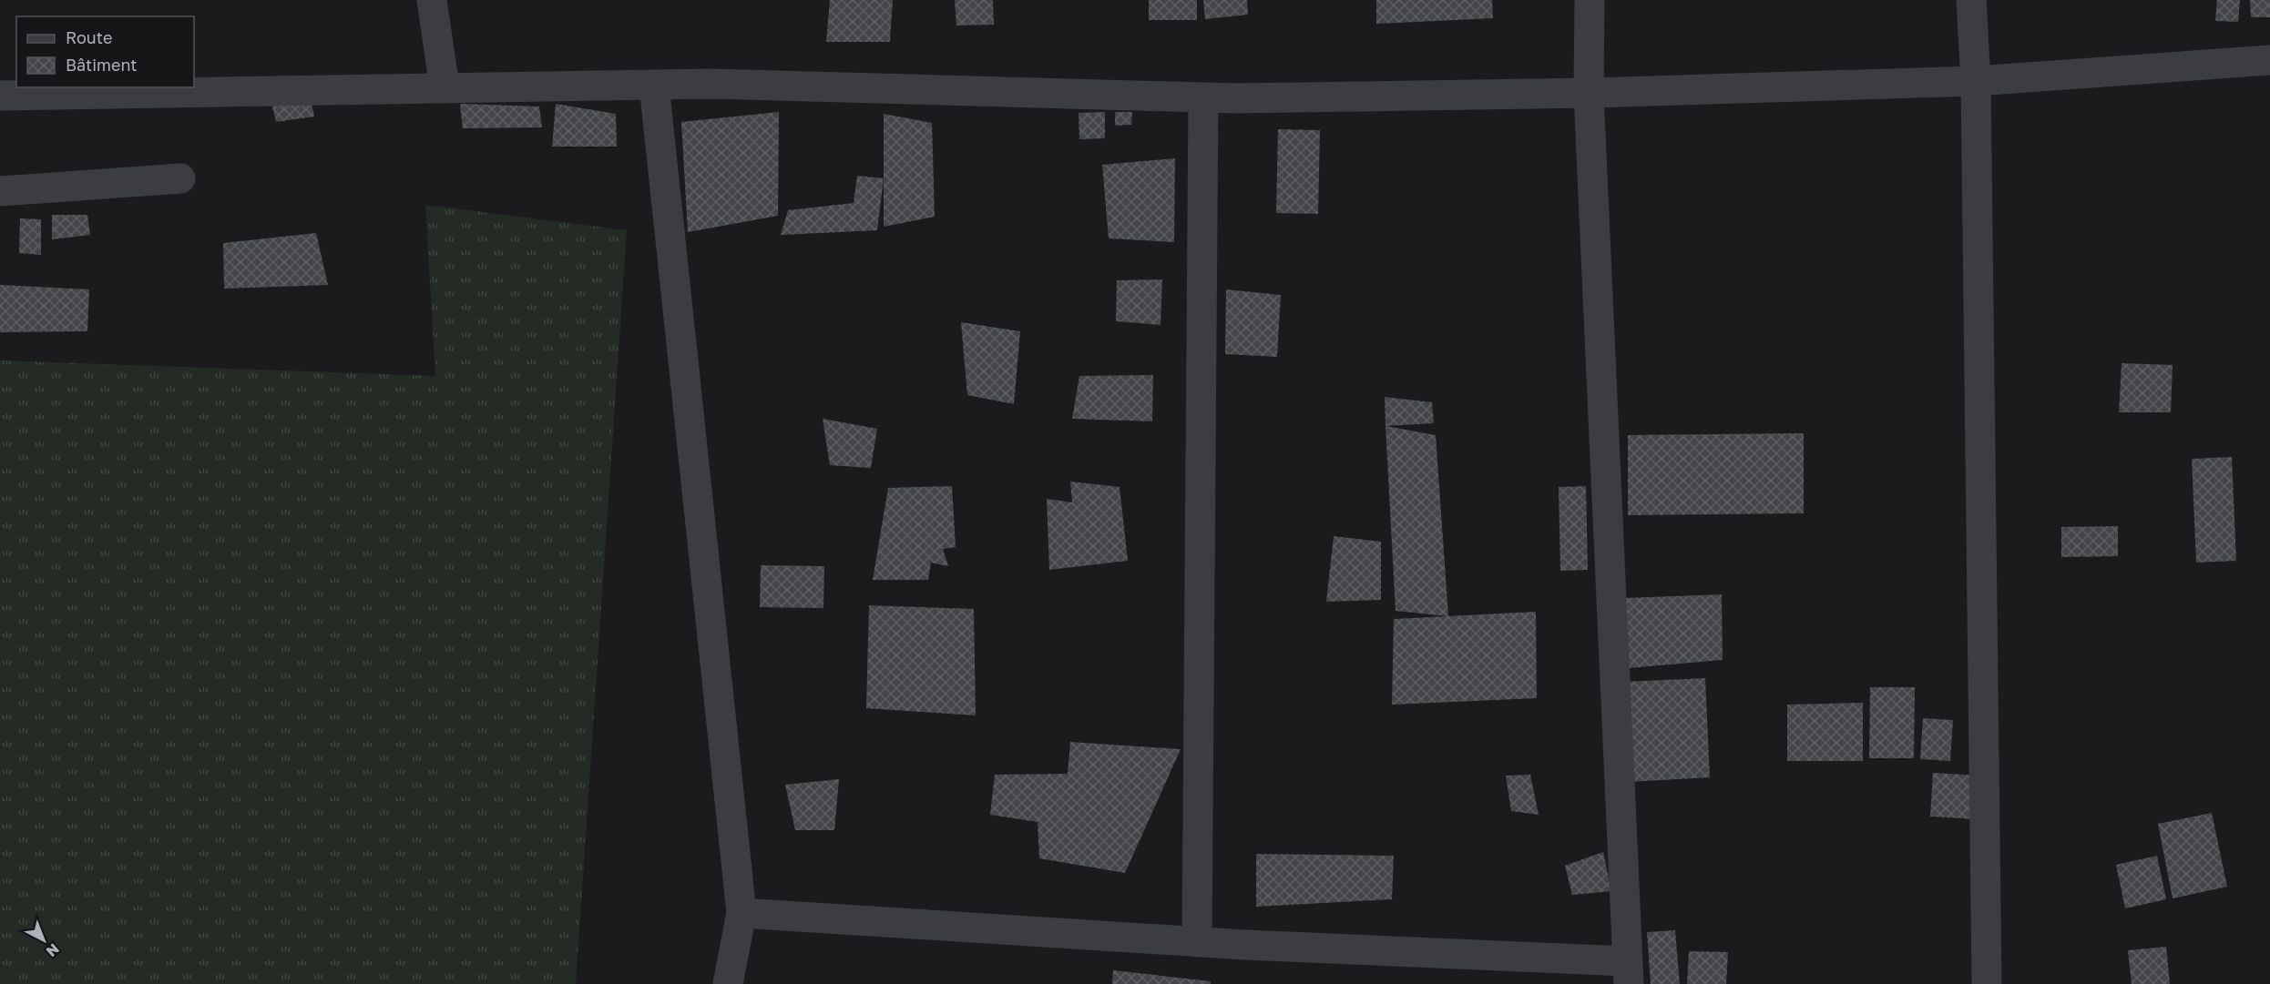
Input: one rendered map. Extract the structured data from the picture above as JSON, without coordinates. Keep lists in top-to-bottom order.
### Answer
{
  "legend": ["Route", "Bâtiment"],
  "north": "bottom right"
}
